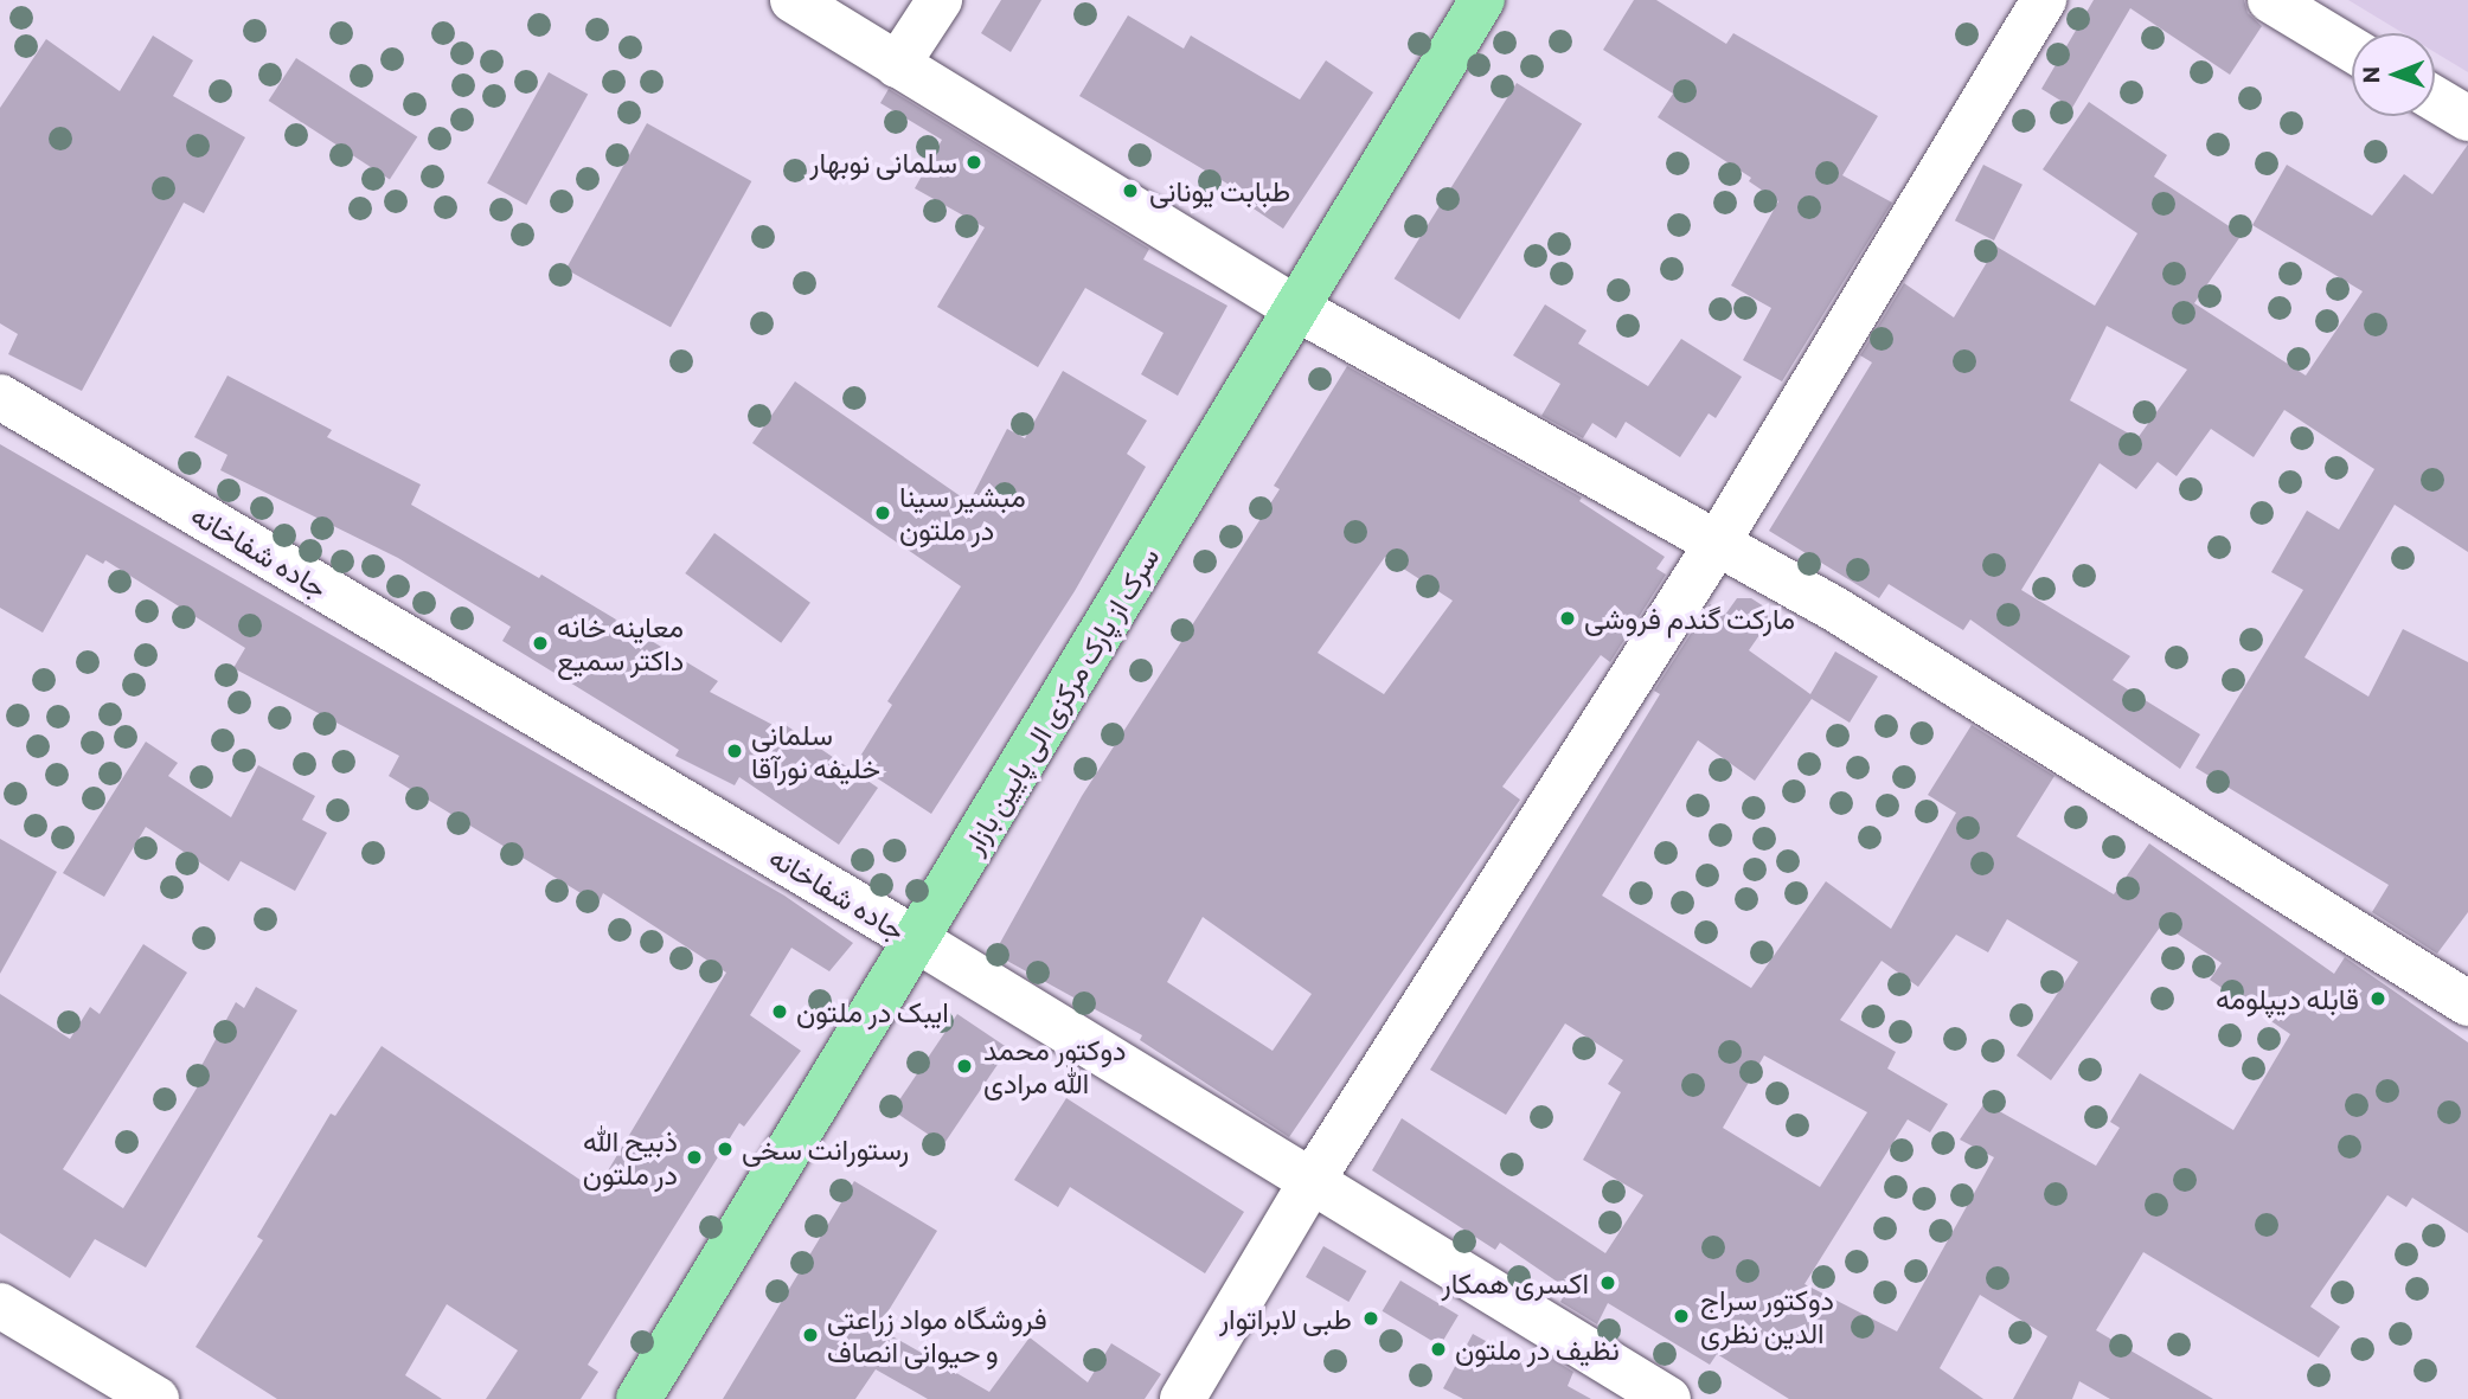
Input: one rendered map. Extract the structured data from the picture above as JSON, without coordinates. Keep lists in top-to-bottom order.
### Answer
{
  "streets": {
    "main road": ["سرک از پارک مرکزی الی پایین بازار"],
    "street": ["جاده شفاخانه"]
  },
  "crossings": [
    ["جاده شفاخانه", "سرک از پارک مرکزی الی پایین بازار"]
  ],
  "places": [
    "سلمانی نوبهار",
    "طبابت یونانی",
    "مبشیر سینا در ملتون",
    "مارکت گندم فروشی",
    "معاینه خانه داکتر سمیع",
    "سلمانی خلیفه نورآقا",
    "قابله دیپلومه",
    "ایبک در ملتون",
    "دوکتور محمد الله مرادی",
    "رستورانت سخی",
    "ذبیح الله در ملتون",
    "اکسری همکار",
    "دوکتور سراج الدین نظری",
    "طبی لابراتوار",
    "فروشگاه مواد زراعتی و حیوانی انصاف",
    "نظیف در ملتون"
  ],
  "north": "left"
}
